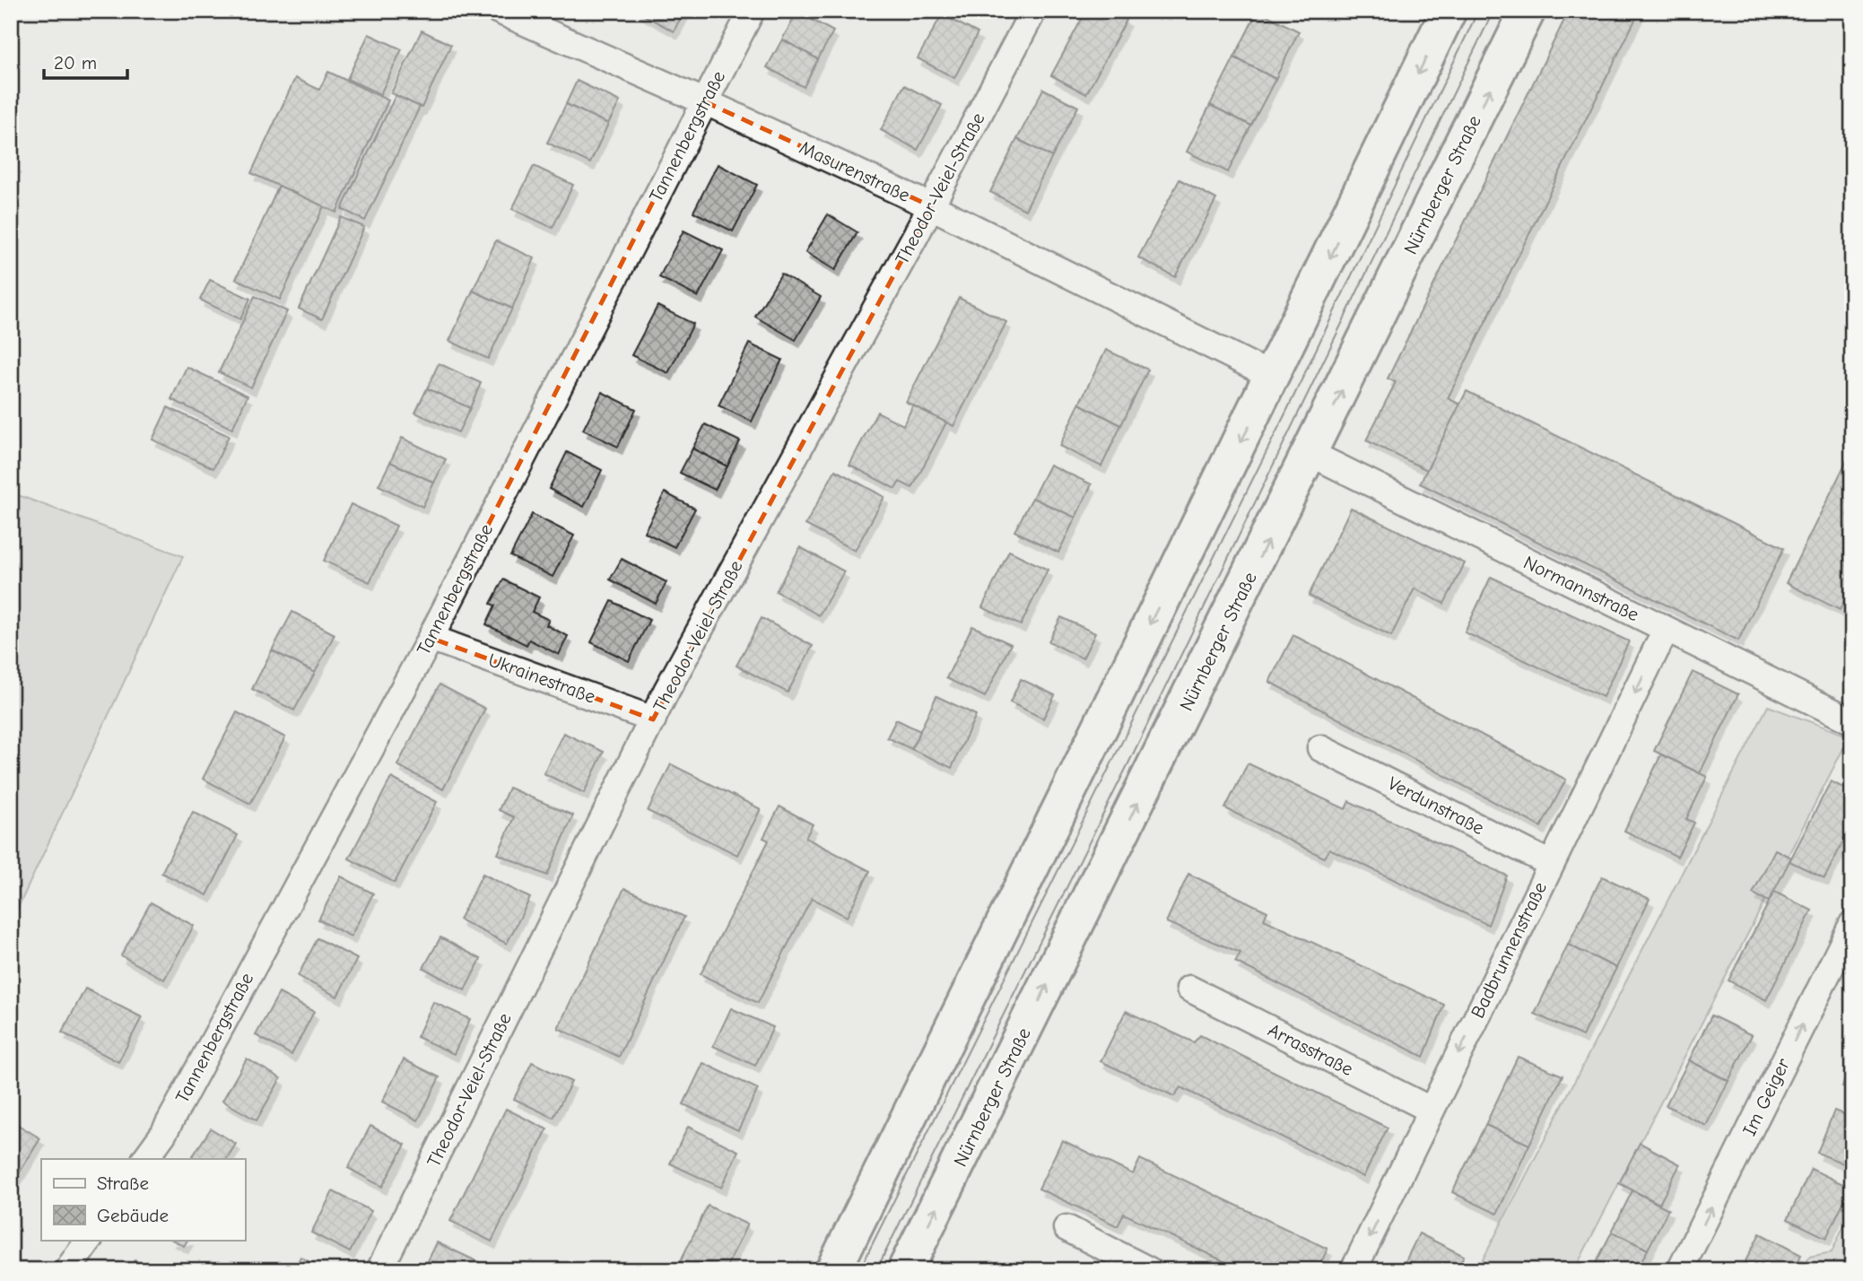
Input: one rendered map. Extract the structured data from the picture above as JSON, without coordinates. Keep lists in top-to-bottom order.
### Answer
{
  "streets": {
    "main road": ["Nürnberger Straße"],
    "street": [
      "Tannenbergstraße",
      "Masurenstraße",
      "Theodor-Veiel-Straße",
      "Normannstraße",
      "Ukrainestraße",
      "Verdunstraße",
      "Badbrunnenstraße",
      "Arrasstraße",
      "Im Geiger"
    ]
  },
  "crossings": [
    ["Tannenbergstraße", "Masurenstraße"],
    ["Tannenbergstraße", "Ukrainestraße"],
    ["Masurenstraße", "Theodor-Veiel-Straße"],
    ["Nürnberger Straße", "Normannstraße"],
    ["Theodor-Veiel-Straße", "Ukrainestraße"],
    ["Normannstraße", "Badbrunnenstraße"],
    ["Verdunstraße", "Badbrunnenstraße"],
    ["Badbrunnenstraße", "Arrasstraße"]
  ],
  "one_way": ["Badbrunnenstraße", "Im Geiger"],
  "legend": ["Straße", "Gebäude"],
  "scale_bar": "20 m"
}
